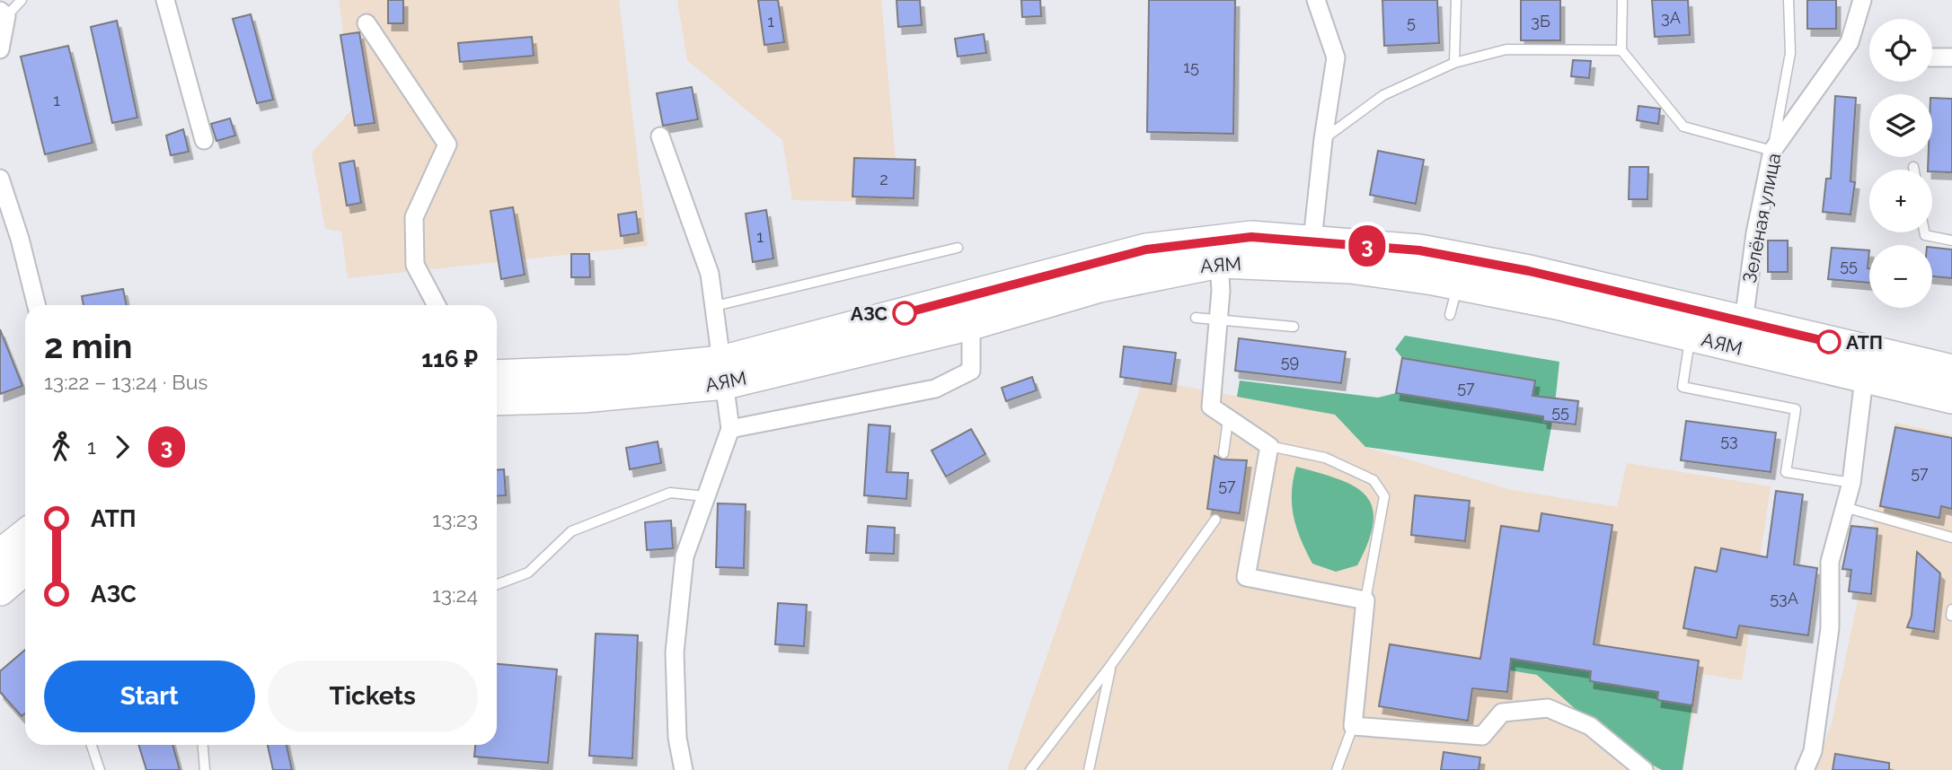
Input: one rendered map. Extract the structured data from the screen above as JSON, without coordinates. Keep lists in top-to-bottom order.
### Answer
{
  "streets": {
    "highway": ["АЯМ"],
    "street": ["Зелёная улица"]
  },
  "crossings": [
    ["Зелёная улица", "АЯМ"]
  ],
  "places": ["АЗС", "АТП"],
  "lines": ["bus line 3"],
  "house_numbers": [
    "3А",
    "1",
    "3Б",
    "5",
    "15",
    "1",
    "2",
    "1",
    "55",
    "59",
    "57",
    "55",
    "53",
    "57",
    "57",
    "53А"
  ],
  "page": {
    "on_map": "3",
    "map_buttons": ["+", "−"],
    "heading": ["2 min", "13:22 – 13:24 · Bus", "116 ₽"],
    "legs": ["1", "3"],
    "list": [
      {
        "name": "АТП",
        "value": "13:23"
      },
      {
        "name": "АЗС",
        "value": "13:24"
      }
    ],
    "buttons": ["Start", "Tickets"]
  }
}
